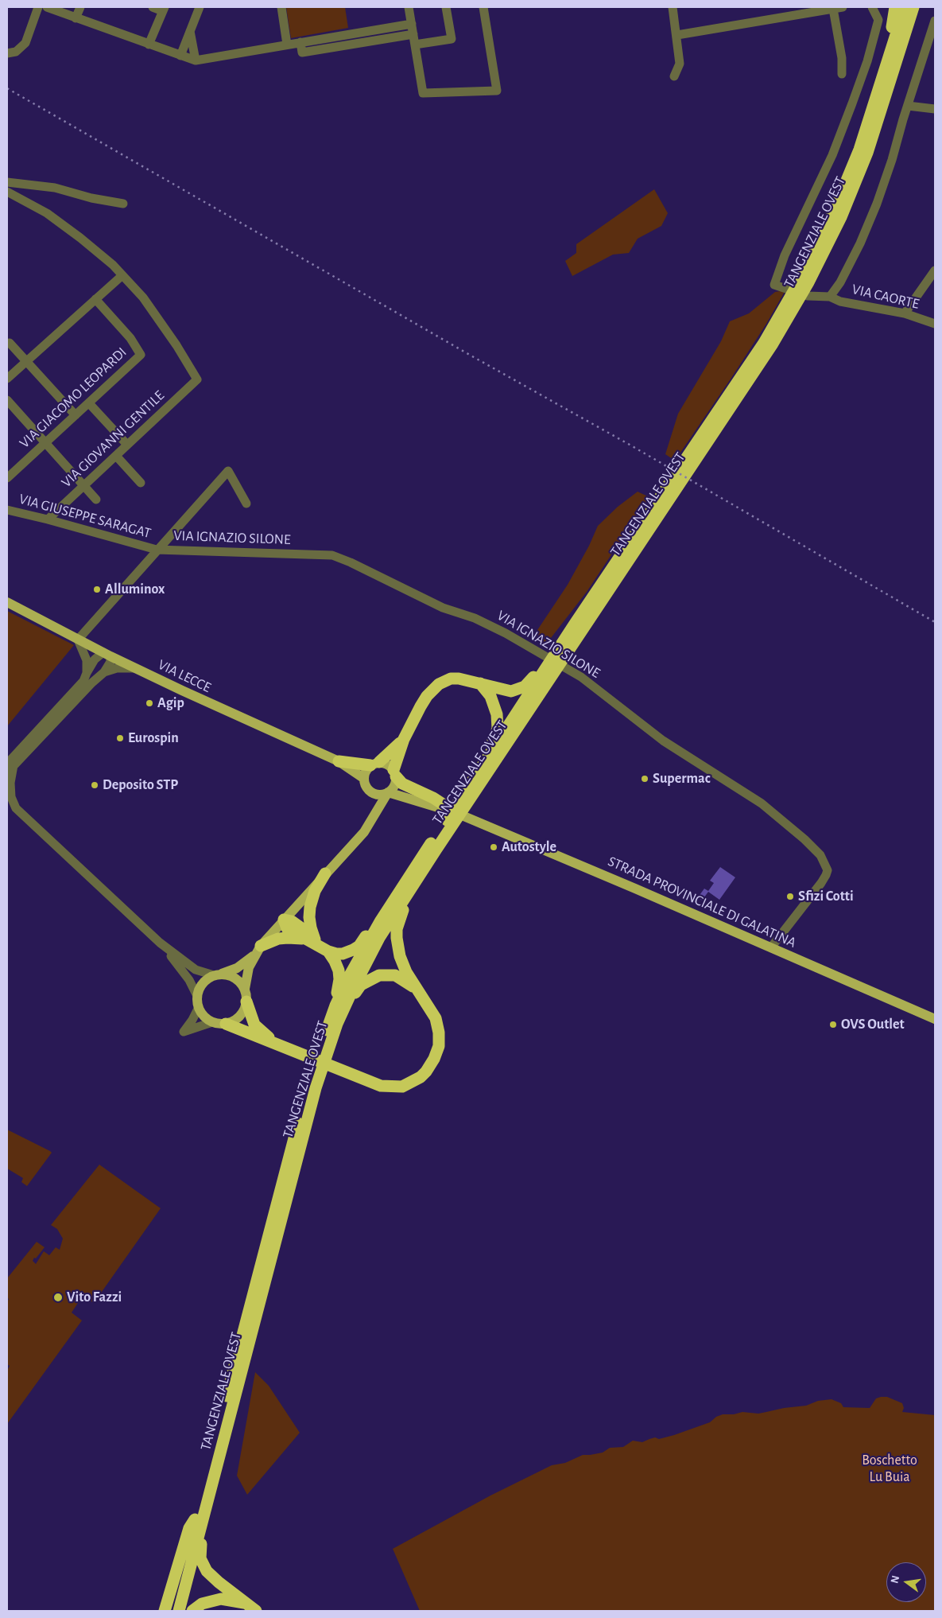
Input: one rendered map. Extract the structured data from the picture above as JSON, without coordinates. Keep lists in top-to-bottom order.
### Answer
{
  "streets": {
    "highway": ["TANGENZIALE OVEST"],
    "main road": ["VIA LECCE", "STRADA PROVINCIALE DI GALATINA"],
    "street": [
      "VIA CAORTE",
      "VIA GIACOMO LEOPARDI",
      "VIA GIOVANNI GENTILE",
      "VIA GIUSEPPE SARAGAT",
      "VIA IGNAZIO SILONE"
    ]
  },
  "crossings": [
    ["VIA GIOVANNI GENTILE", "VIA GIUSEPPE SARAGAT"],
    ["VIA GIUSEPPE SARAGAT", "VIA IGNAZIO SILONE"],
    ["VIA IGNAZIO SILONE", "STRADA PROVINCIALE DI GALATINA"],
    ["VIA LECCE", "STRADA PROVINCIALE DI GALATINA"]
  ],
  "parks": ["Boschetto Lu Buia"],
  "places": [
    "Alluminox",
    "Agip",
    "Eurospin",
    "Supermac",
    "Deposito STP",
    "Autostyle",
    "Sfizi Cotti",
    "OVS Outlet",
    "Vito Fazzi"
  ],
  "north": "left"
}
